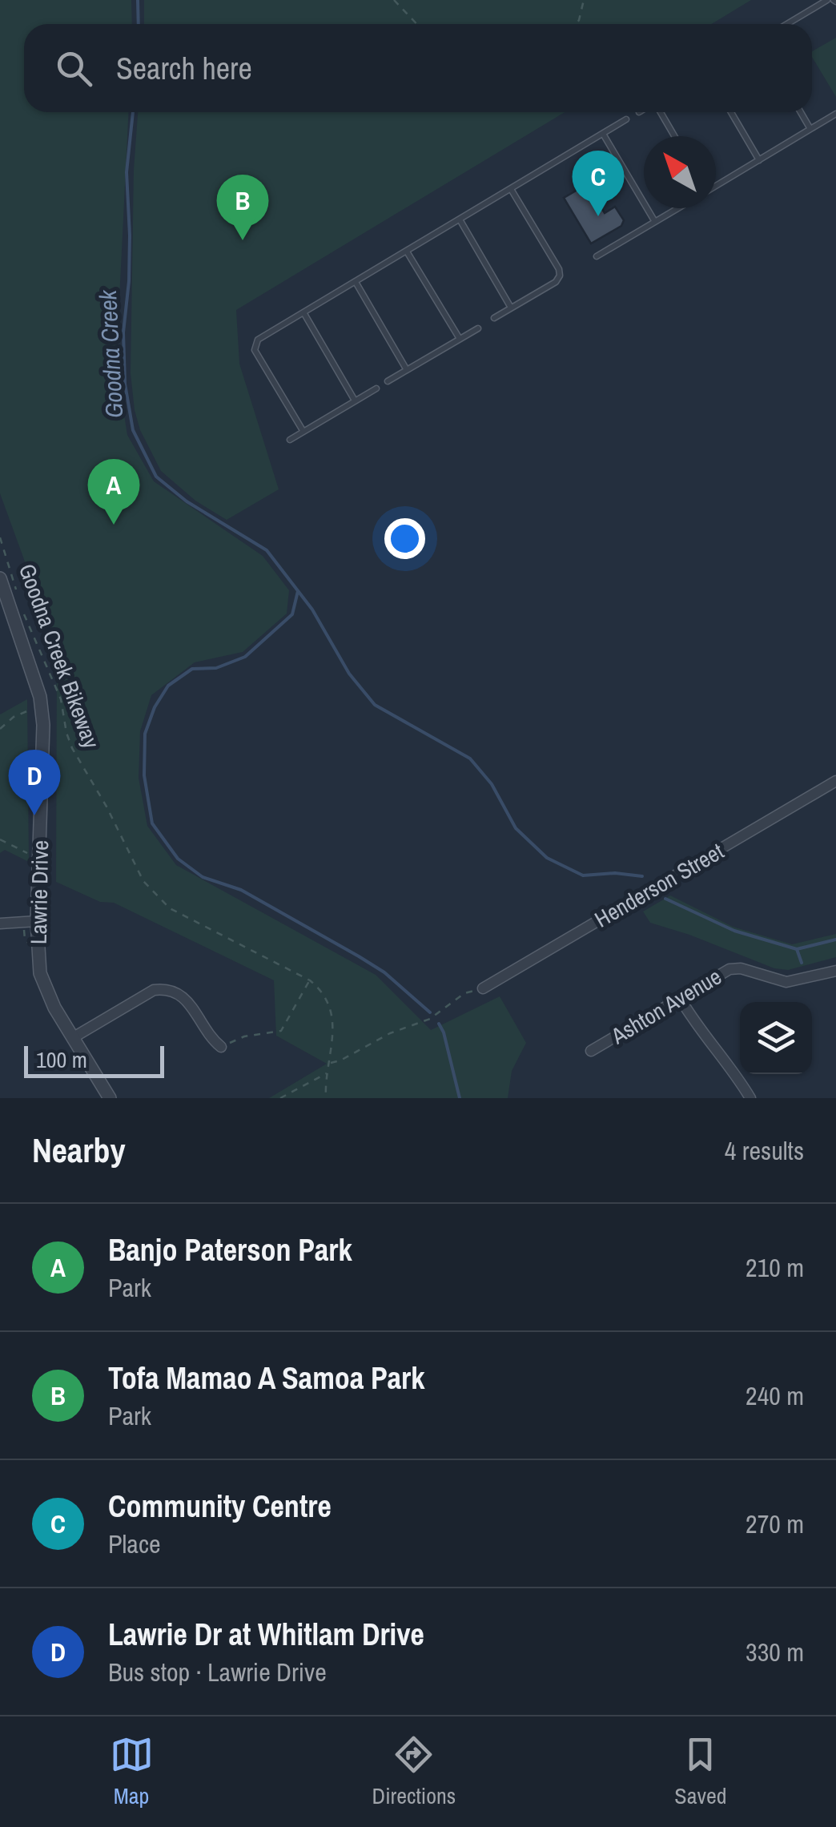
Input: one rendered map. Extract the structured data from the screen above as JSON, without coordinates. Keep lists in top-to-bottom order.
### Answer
{
  "streets": {
    "street": ["Henderson Street", "Lawrie Drive", "Ashton Avenue"],
    "path": ["Goodna Creek Bikeway"]
  },
  "water": ["Goodna Creek"],
  "scale_bar": "100 m",
  "north": "top left",
  "page": {
    "search": "Search here",
    "pins": [
      "C",
      "B",
      "A",
      "D"
    ],
    "scale": "100 m",
    "heading": ["Nearby", "4 results"],
    "list": [
      {
        "mark": "A",
        "name": "Banjo Paterson Park",
        "note": "Park",
        "value": "210 m"
      },
      {
        "mark": "B",
        "name": "Tofa Mamao A Samoa Park",
        "note": "Park",
        "value": "240 m"
      },
      {
        "mark": "C",
        "name": "Community Centre",
        "note": "Place",
        "value": "270 m"
      },
      {
        "mark": "D",
        "name": "Lawrie Dr at Whitlam Drive",
        "note": "Bus stop · Lawrie Drive",
        "value": "330 m"
      }
    ],
    "nav": ["Map", "Directions", "Saved"]
  }
}
